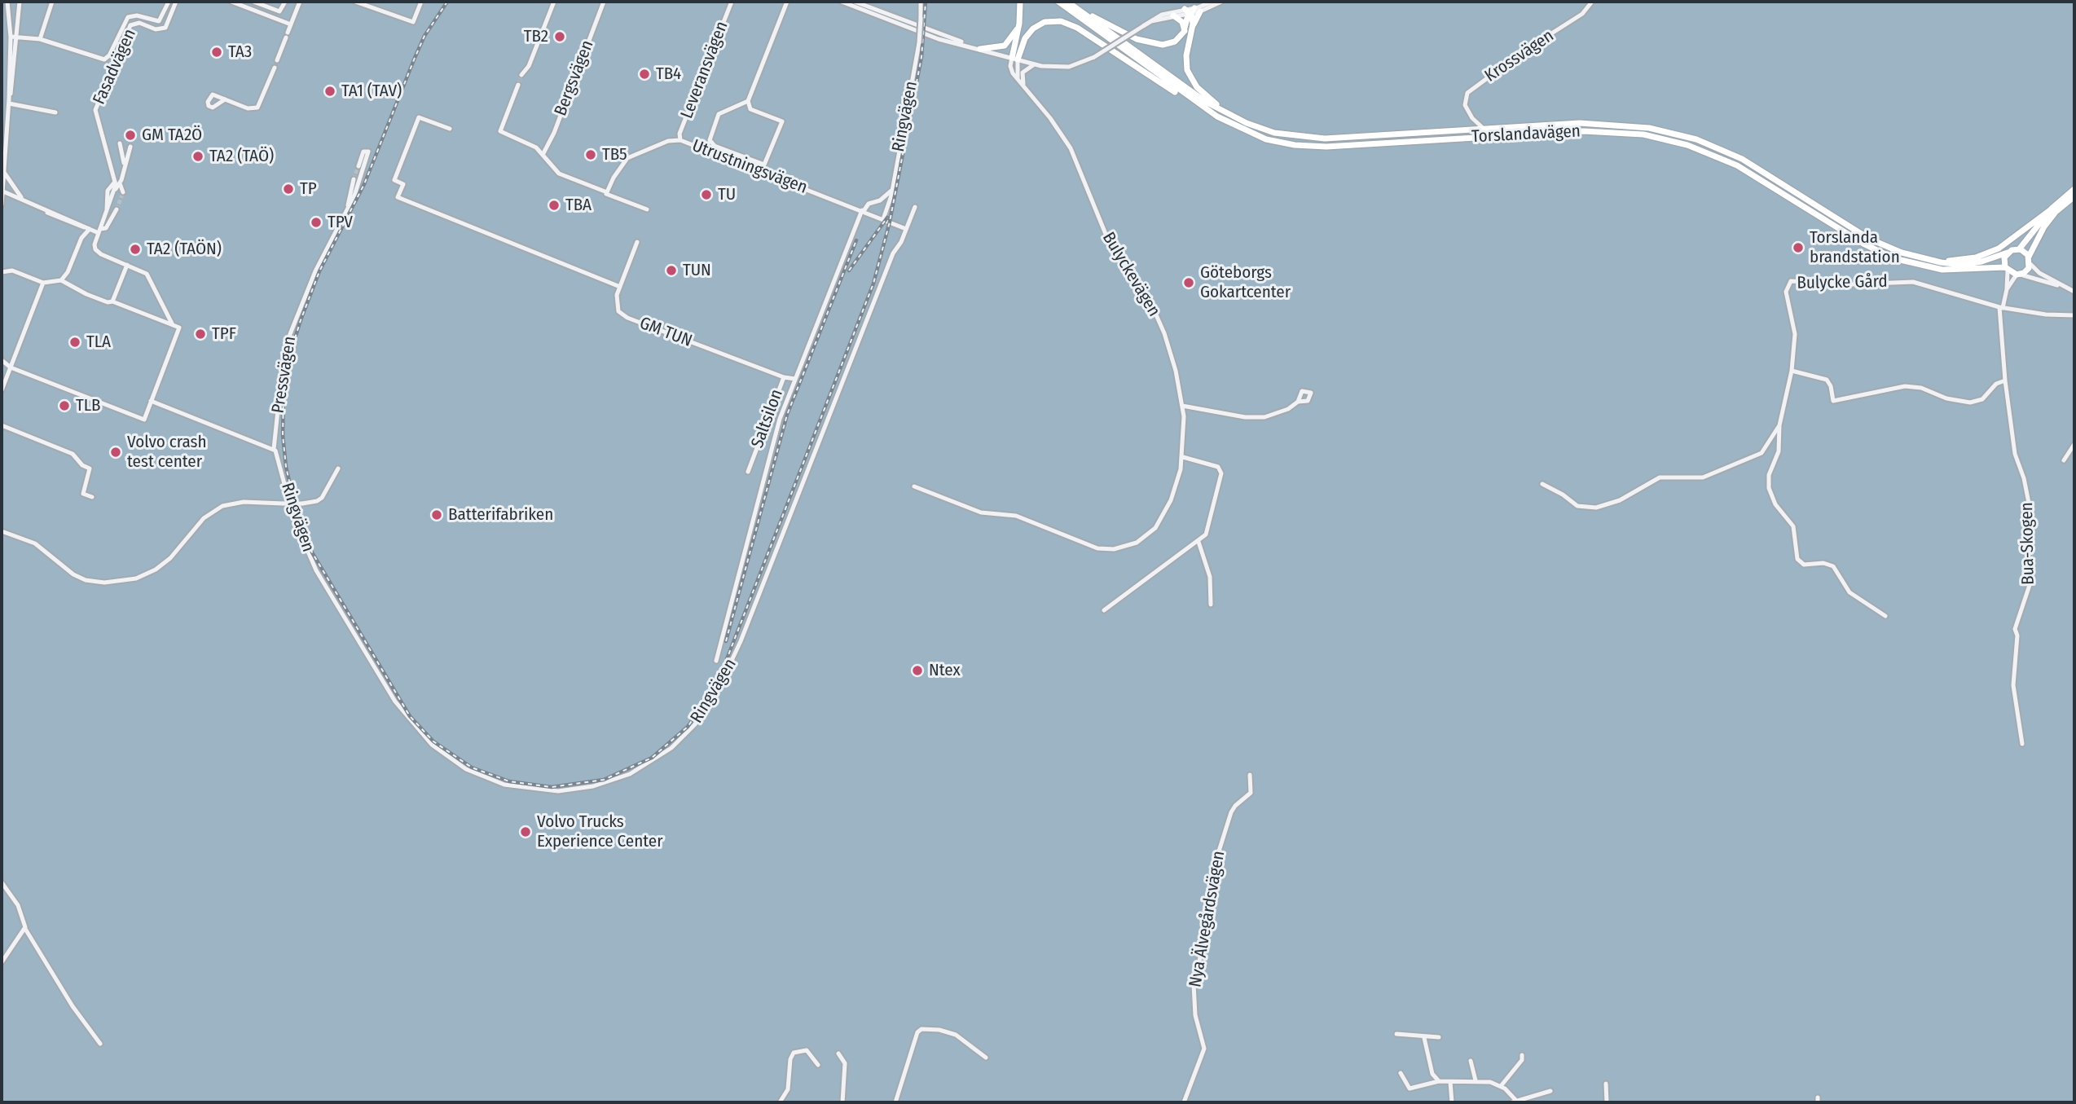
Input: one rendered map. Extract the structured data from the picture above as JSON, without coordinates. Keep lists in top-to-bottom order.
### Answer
{
  "streets": {
    "main road": ["Torslandavägen"],
    "street": [
      "Krossvägen",
      "Fasadvägen",
      "Leveransvägen",
      "Bergsvägen",
      "Ringvägen",
      "Utrustningsvägen",
      "Bulyckevägen",
      "Bulycke Gård",
      "GM TUN",
      "Pressvägen",
      "Saltsilon",
      "Bua-Skogen",
      "Nya Älvegårdsvägen"
    ]
  },
  "crossings": [
    ["Leveransvägen", "Utrustningsvägen"],
    ["Ringvägen", "Utrustningsvägen"],
    ["Ringvägen", "Pressvägen"],
    ["Bulycke Gård", "Bua-Skogen"],
    ["GM TUN", "Saltsilon"]
  ],
  "places": [
    "TB2",
    "TA3",
    "TB4",
    "TA1 (TAV)",
    "GM TA2Ö",
    "TB5",
    "TA2 (TAÖ)",
    "TP",
    "TU",
    "TBA",
    "TPV",
    "Torslanda brandstation",
    "TA2 (TAÖN)",
    "TUN",
    "Göteborgs Gokartcenter",
    "TPF",
    "TLA",
    "TLB",
    "Volvo crash test center",
    "Batterifabriken",
    "Ntex",
    "Volvo Trucks Experience Center"
  ]
}
